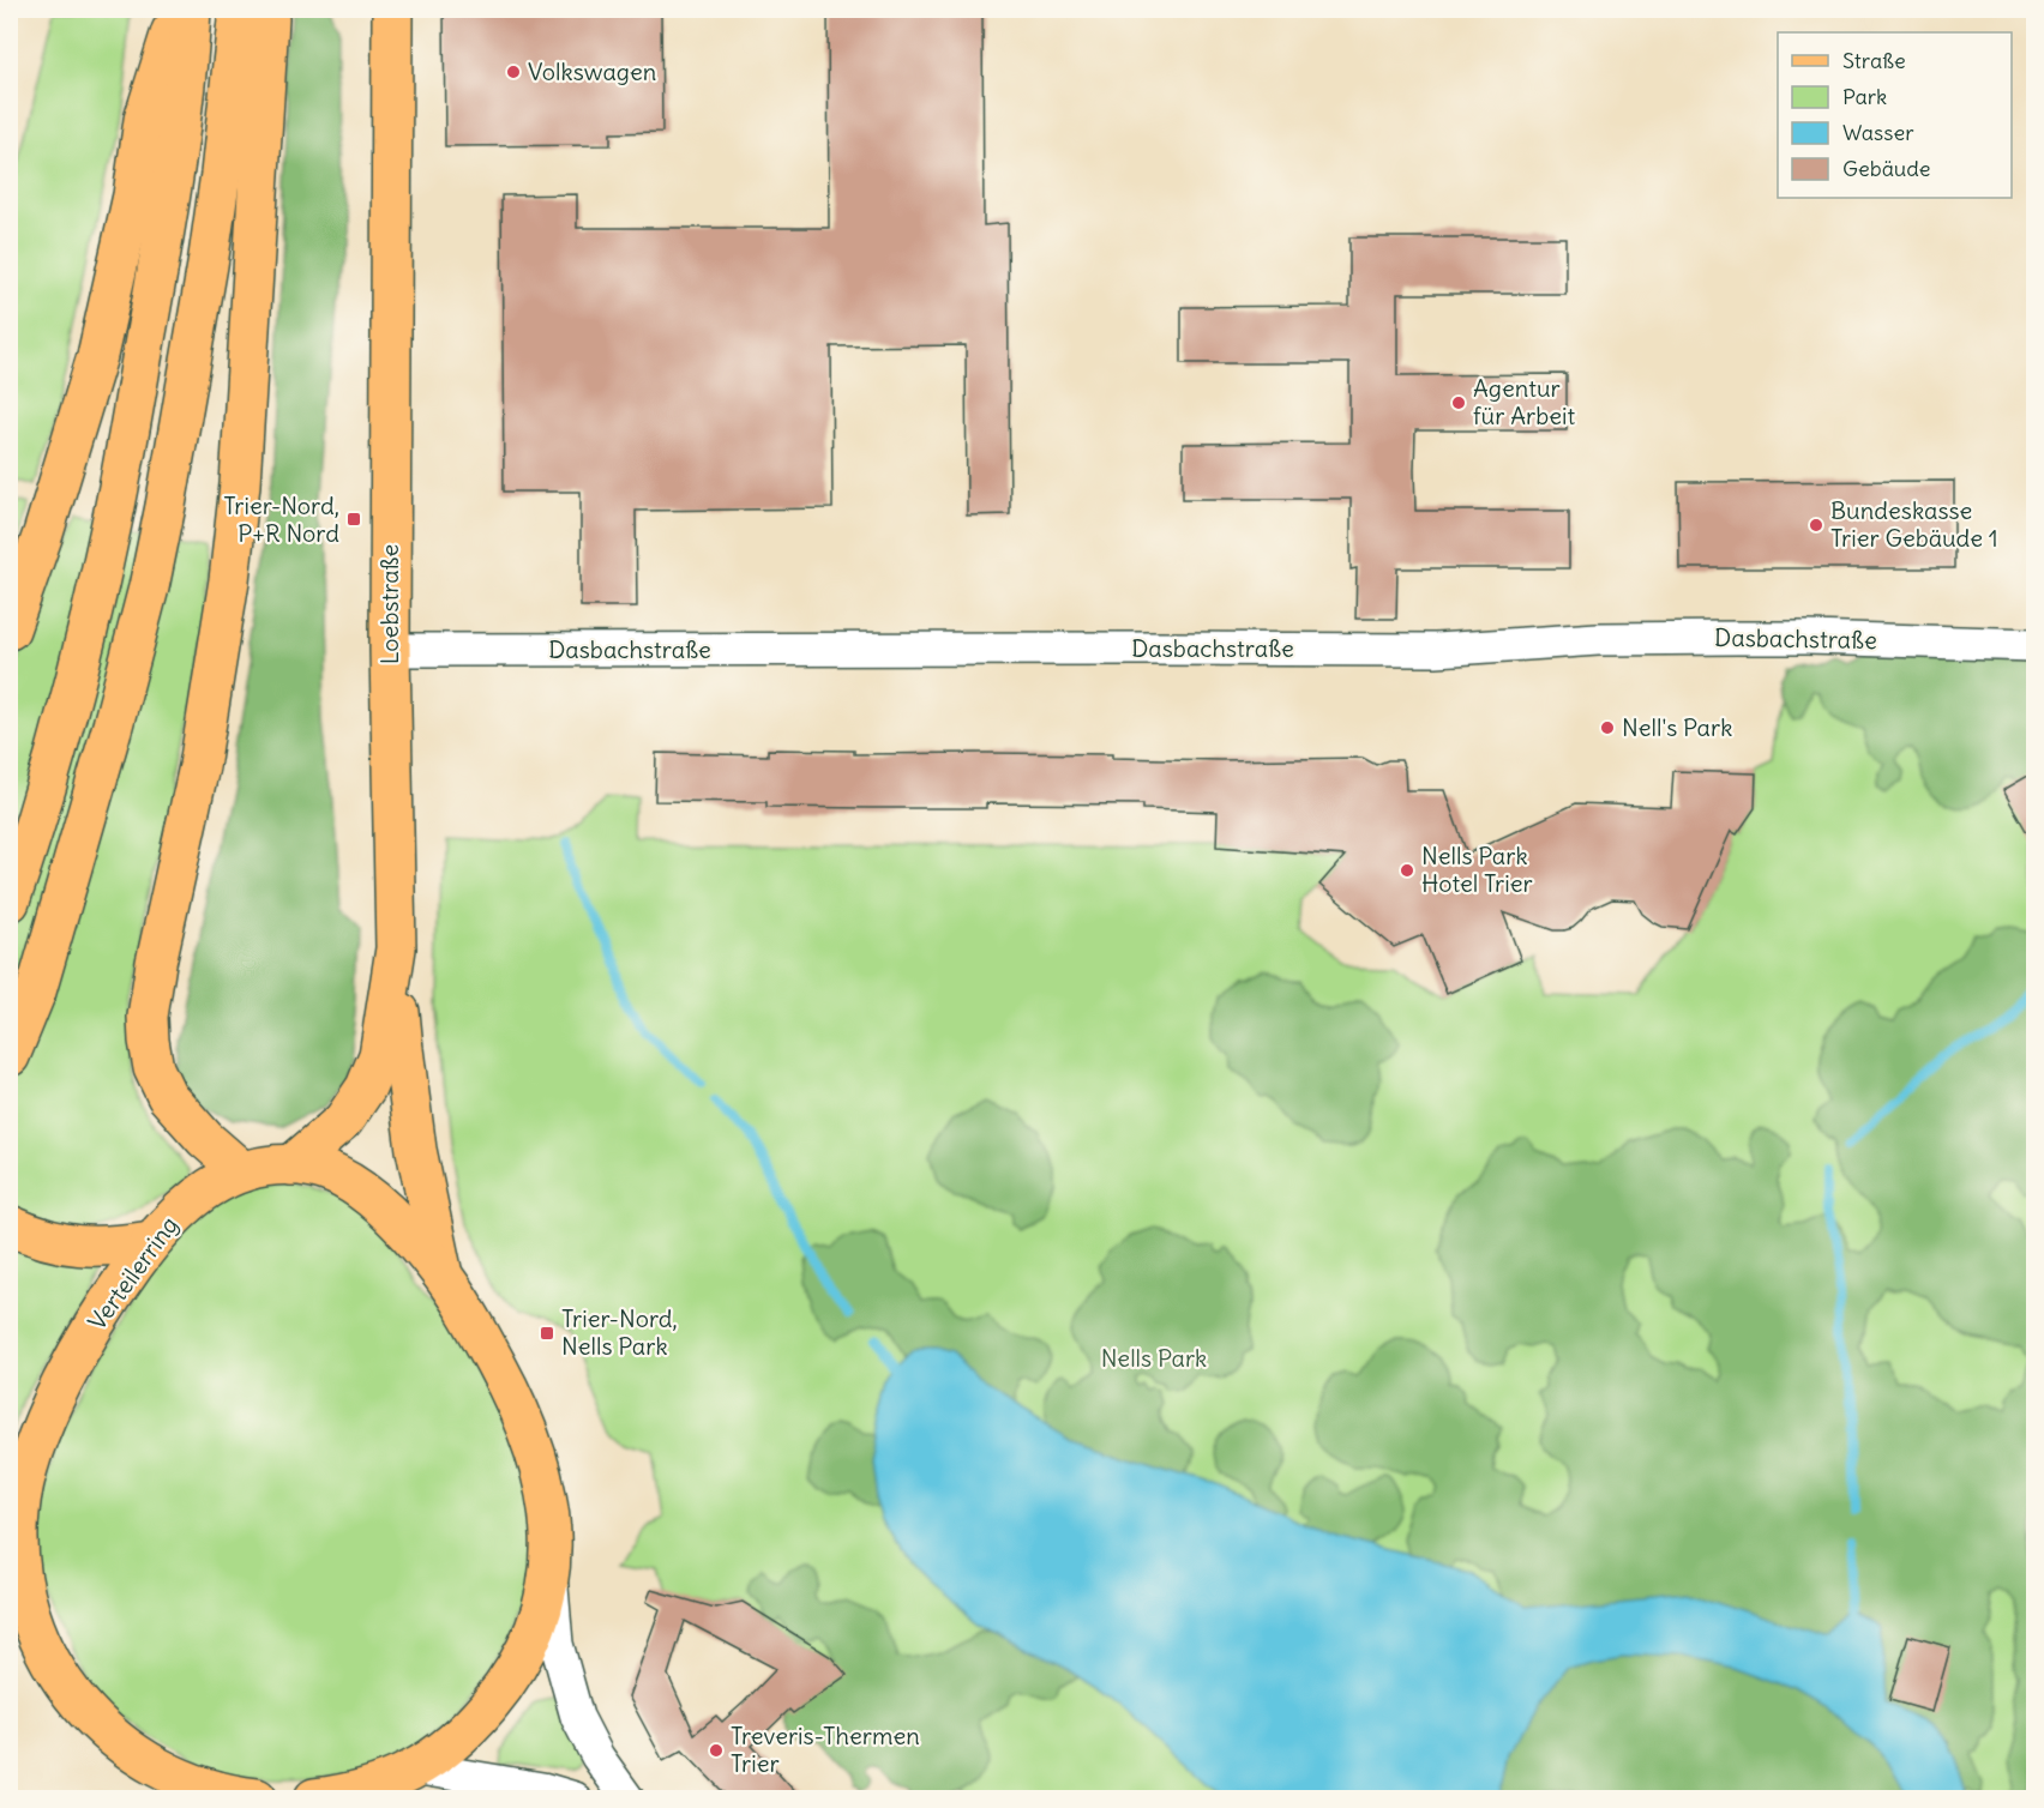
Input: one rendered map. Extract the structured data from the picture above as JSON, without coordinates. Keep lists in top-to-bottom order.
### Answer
{
  "streets": {
    "main road": ["Loebstraße", "Verteilerring"],
    "street": ["Dasbachstraße"]
  },
  "crossings": [
    ["Loebstraße", "Dasbachstraße"],
    ["Loebstraße", "Verteilerring"]
  ],
  "parks": ["Nells Park"],
  "places": {
    "other": [
      "Volkswagen",
      "Agentur für Arbeit",
      "Bundeskasse Trier Gebäude 1",
      "Nell's Park",
      "Nells Park Hotel Trier",
      "Treveris-Thermen Trier"
    ],
    "transit": ["Trier-Nord, P+R Nord", "Trier-Nord, Nells Park"]
  },
  "legend": [
    "Straße",
    "Park",
    "Wasser",
    "Gebäude"
  ]
}
